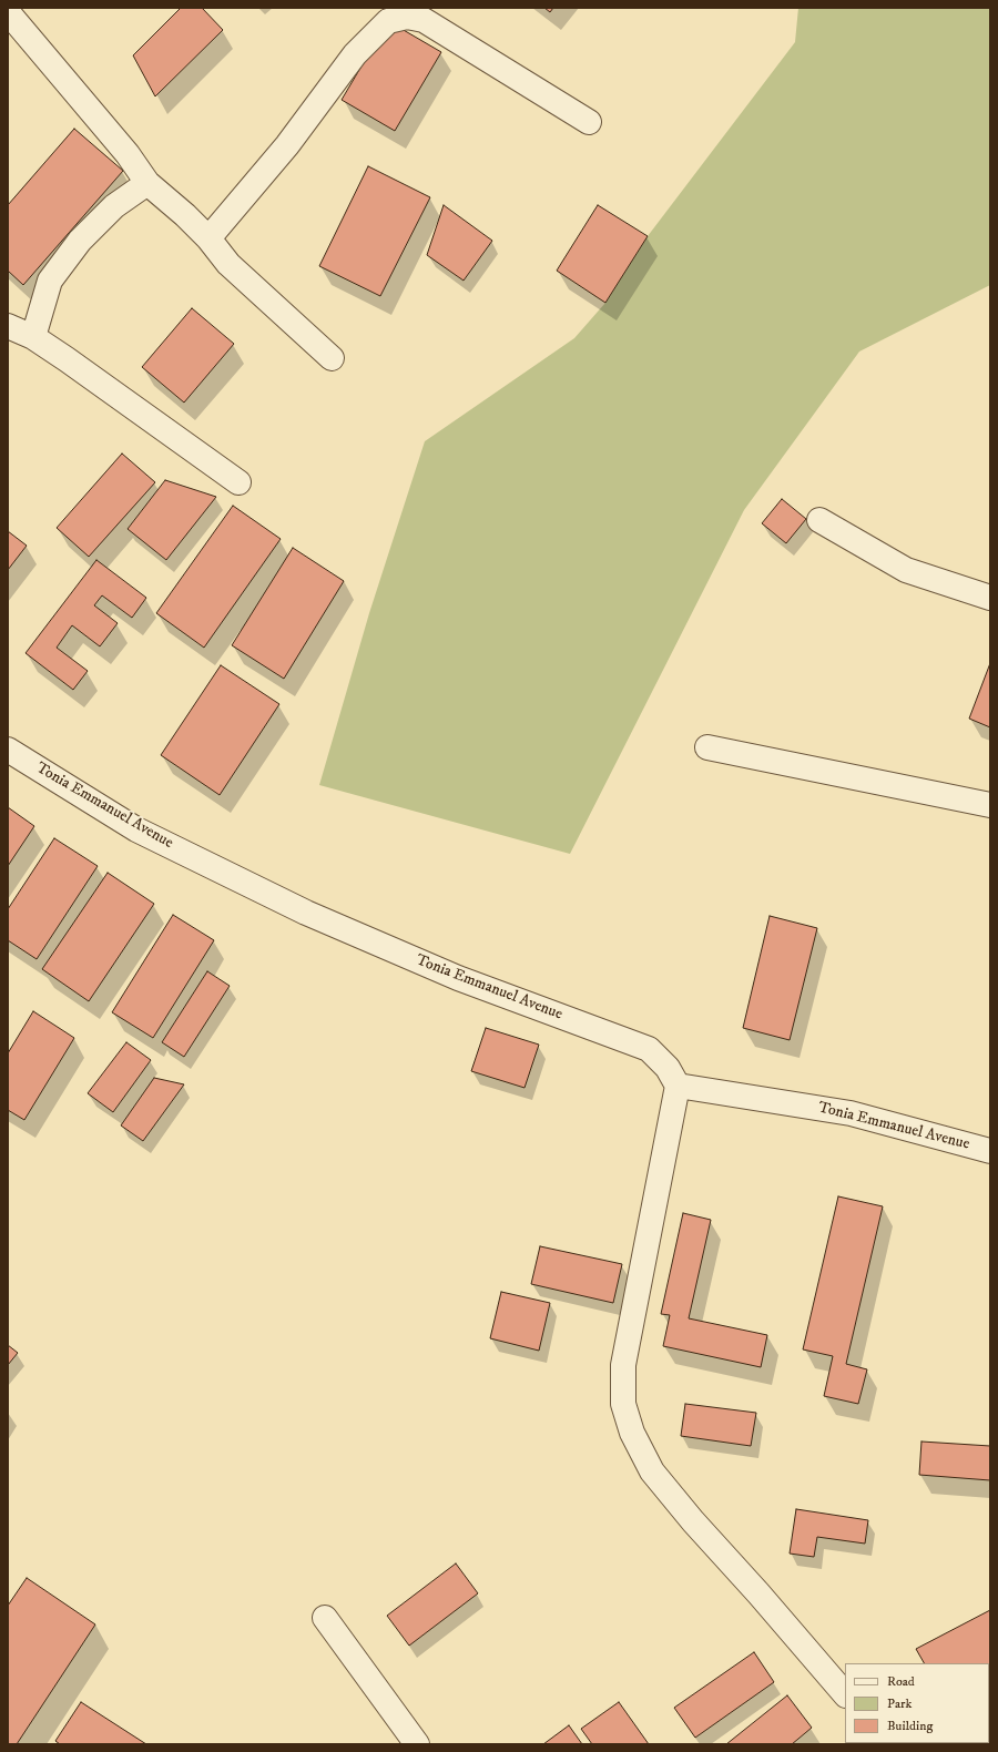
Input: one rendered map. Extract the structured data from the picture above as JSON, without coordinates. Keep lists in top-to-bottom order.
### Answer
{
  "streets": {
    "street": ["Tonia Emmanuel Avenue"]
  },
  "legend": ["Road", "Park", "Building"]
}
